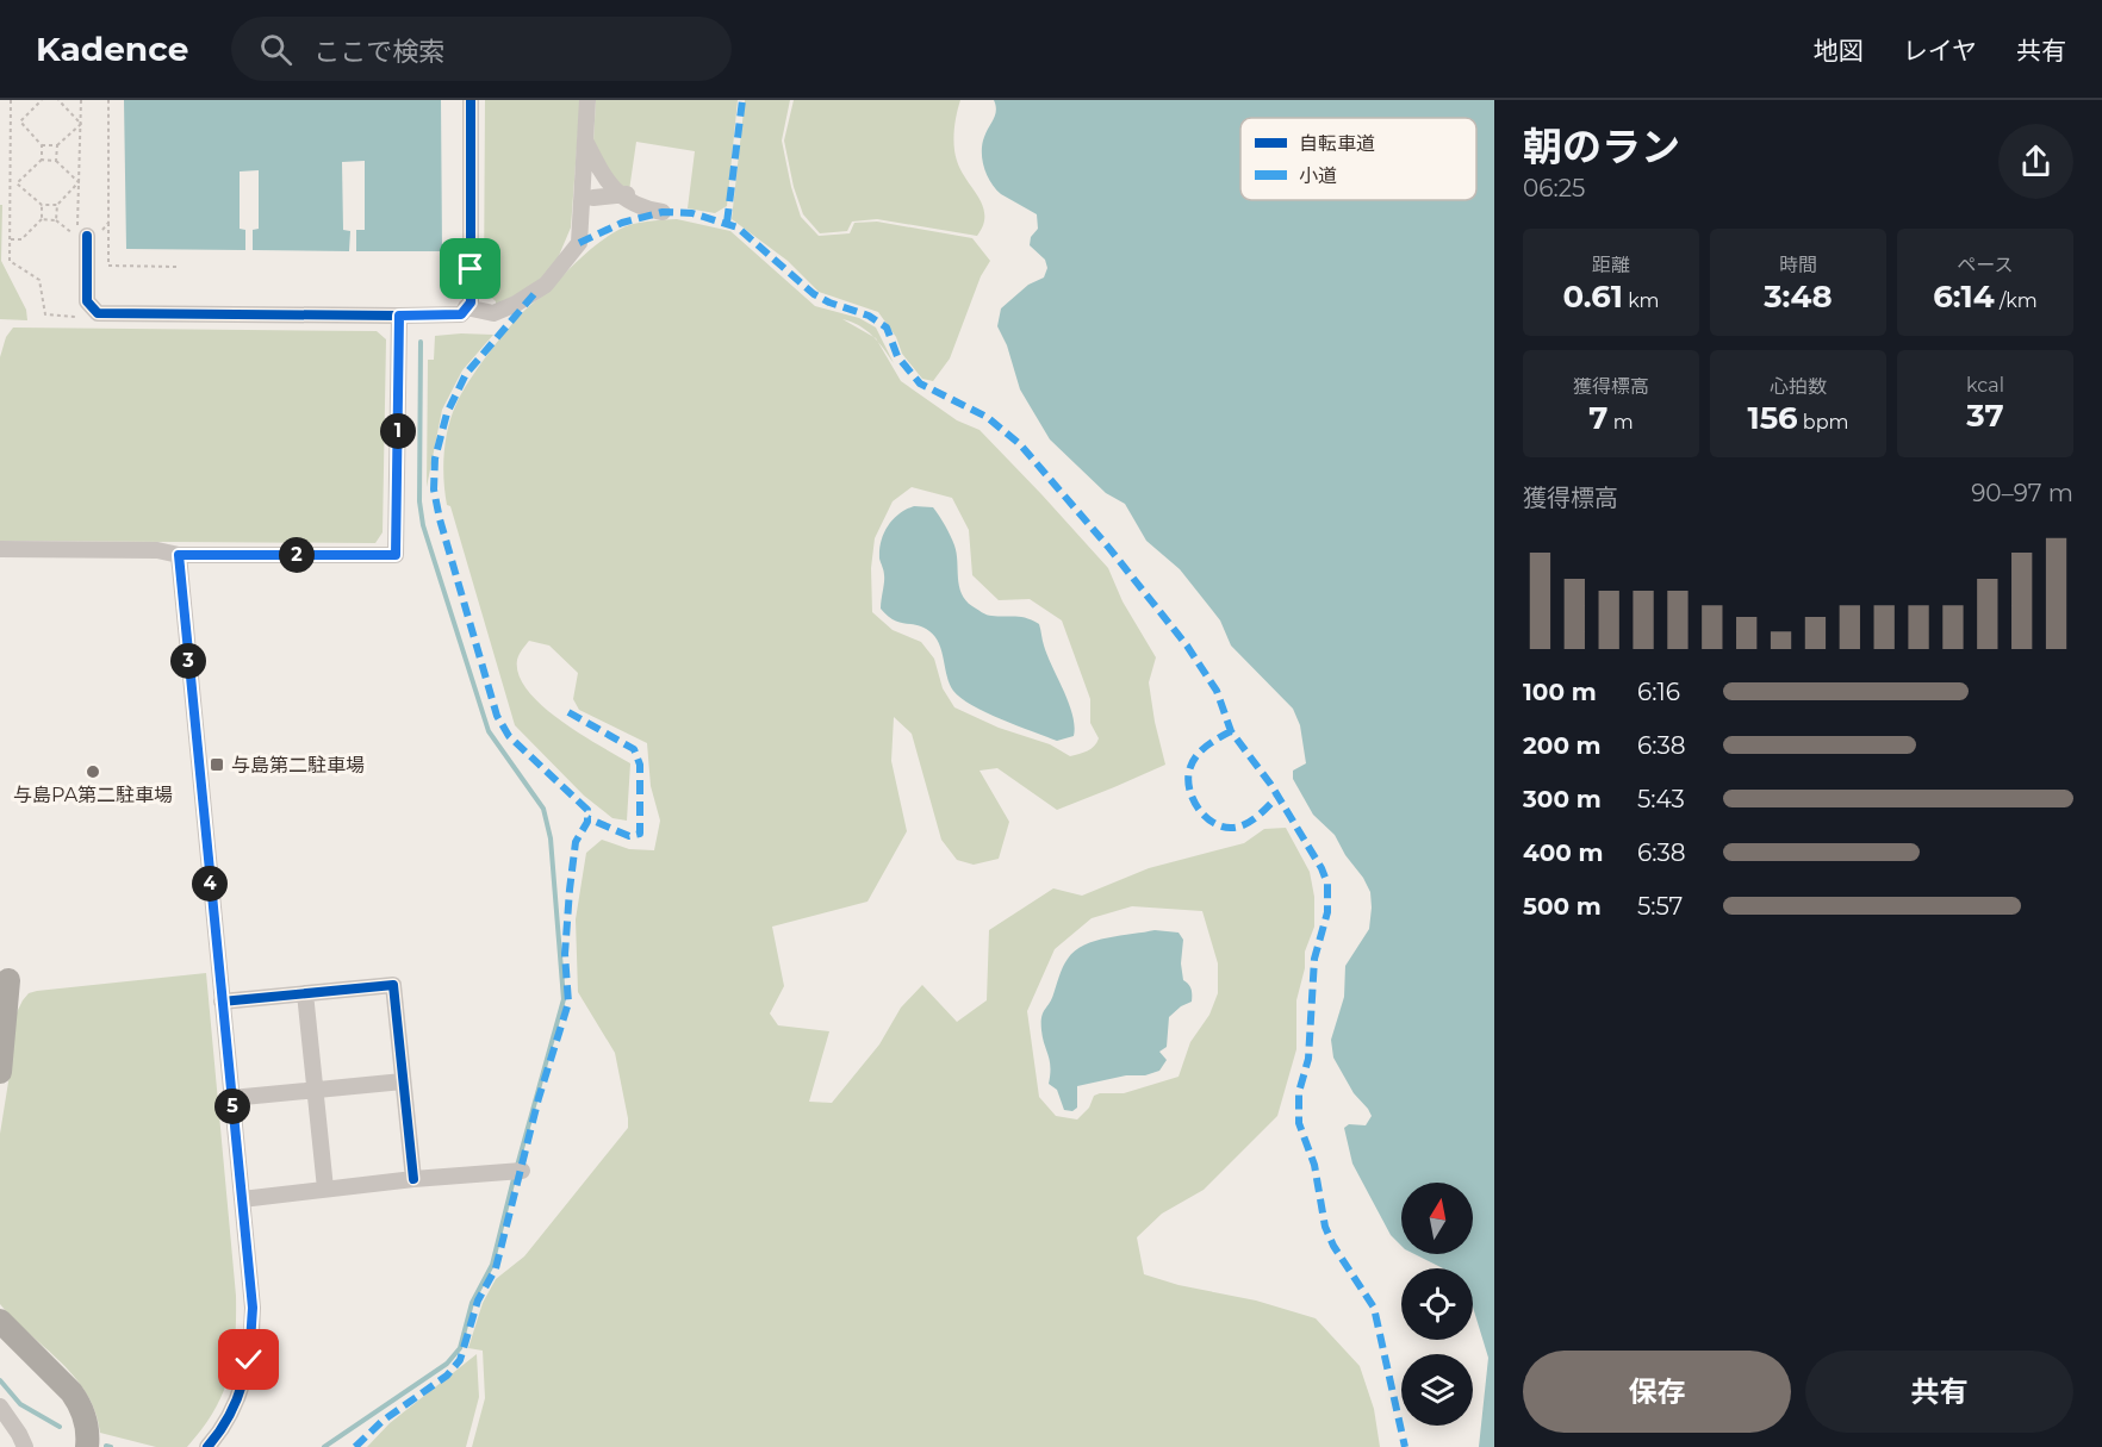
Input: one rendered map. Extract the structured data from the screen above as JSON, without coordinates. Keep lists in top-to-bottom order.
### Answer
{
  "places": {
    "transit": ["与島第二駐車場"],
    "other": ["与島PA第二駐車場"]
  },
  "legend": ["自転車道", "小道"],
  "north": "top",
  "page": {
    "header": "Kadence",
    "search": "ここで検索",
    "nav": ["地図", "レイヤ", "共有"],
    "heading": ["朝のラン", "06:25"],
    "stats": [
      ["距離", "0.61 km"],
      ["時間", "3:48"],
      ["ペース", "6:14 /km"],
      ["獲得標高", "7 m"],
      ["心拍数", "156 bpm"],
      ["kcal", "37"]
    ],
    "pins": [
      "1",
      "2",
      "3",
      "4",
      "5"
    ],
    "chart": ["獲得標高", "90–97 m"],
    "list": [
      {
        "name": "100 m",
        "note": "6:16"
      },
      {
        "name": "200 m",
        "note": "6:38"
      },
      {
        "name": "300 m",
        "note": "5:43"
      },
      {
        "name": "400 m",
        "note": "6:38"
      },
      {
        "name": "500 m",
        "note": "5:57"
      }
    ],
    "buttons": ["保存", "共有"]
  }
}
